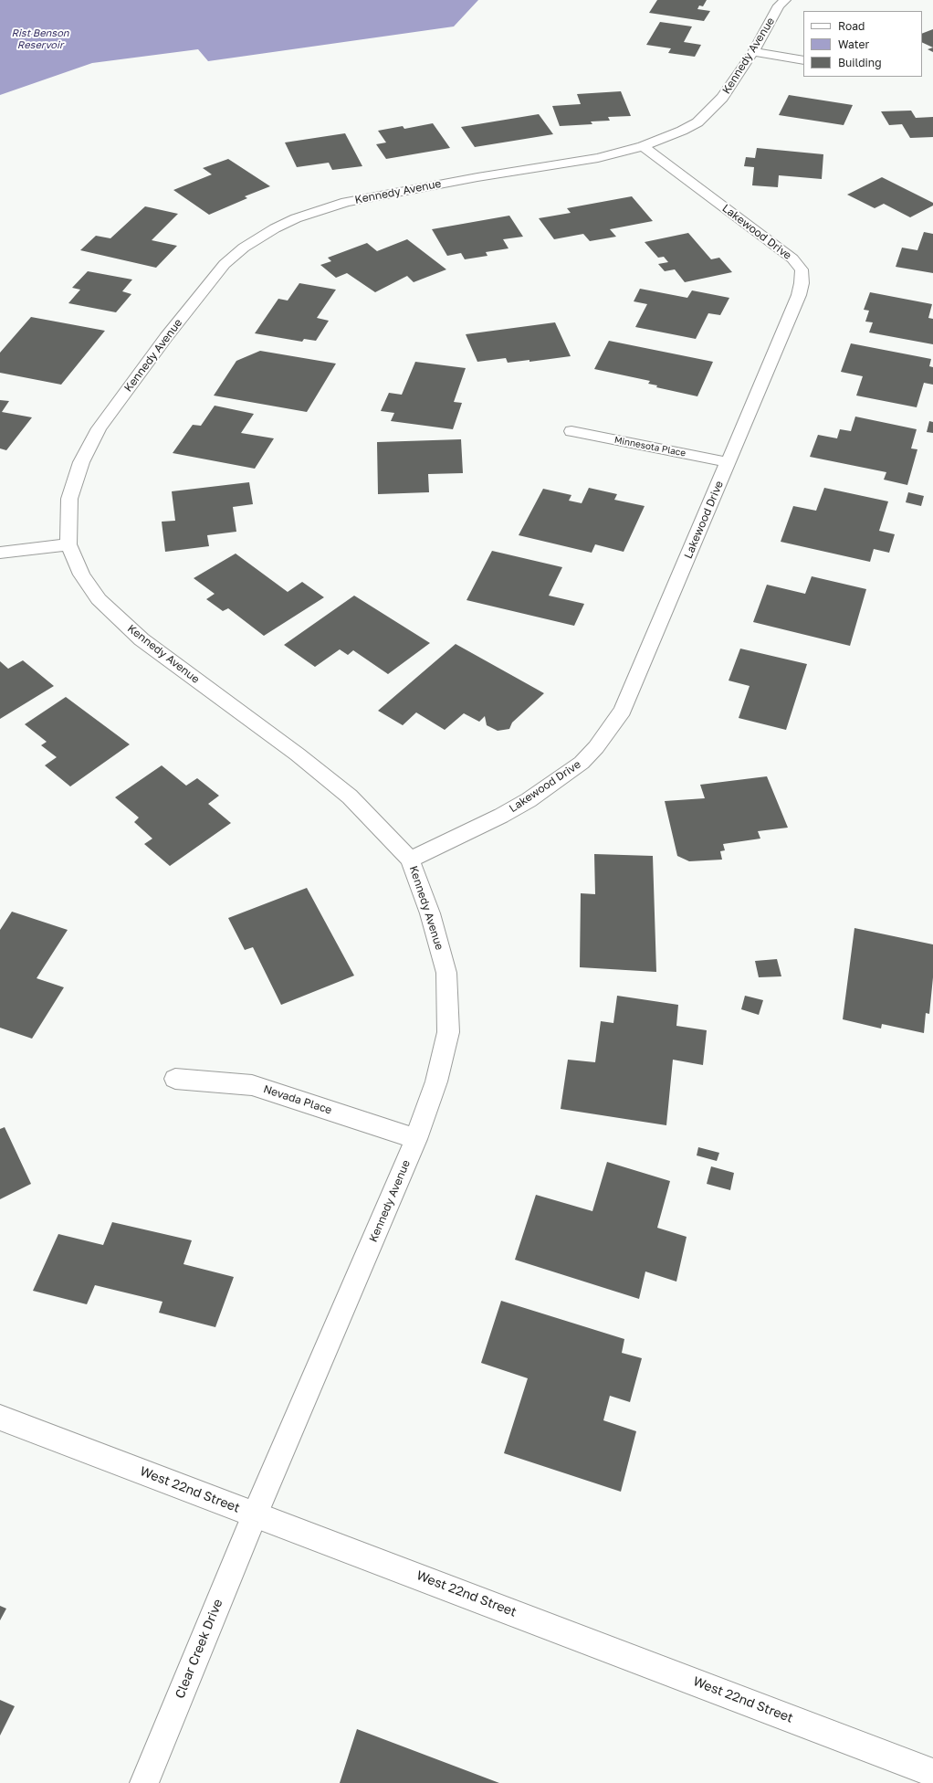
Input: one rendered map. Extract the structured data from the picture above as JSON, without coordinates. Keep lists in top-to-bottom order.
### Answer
{
  "streets": {
    "street": [
      "Kennedy Avenue",
      "Lakewood Drive",
      "Minnesota Place",
      "Nevada Place",
      "West 22nd Street",
      "Clear Creek Drive"
    ]
  },
  "crossings": [
    ["Kennedy Avenue", "Lakewood Drive"],
    ["Kennedy Avenue", "Nevada Place"],
    ["Kennedy Avenue", "West 22nd Street"],
    ["Kennedy Avenue", "Clear Creek Drive"],
    ["Lakewood Drive", "Minnesota Place"],
    ["West 22nd Street", "Clear Creek Drive"]
  ],
  "water": ["Rist Benson Reservoir"],
  "legend": ["Road", "Water", "Building"]
}
